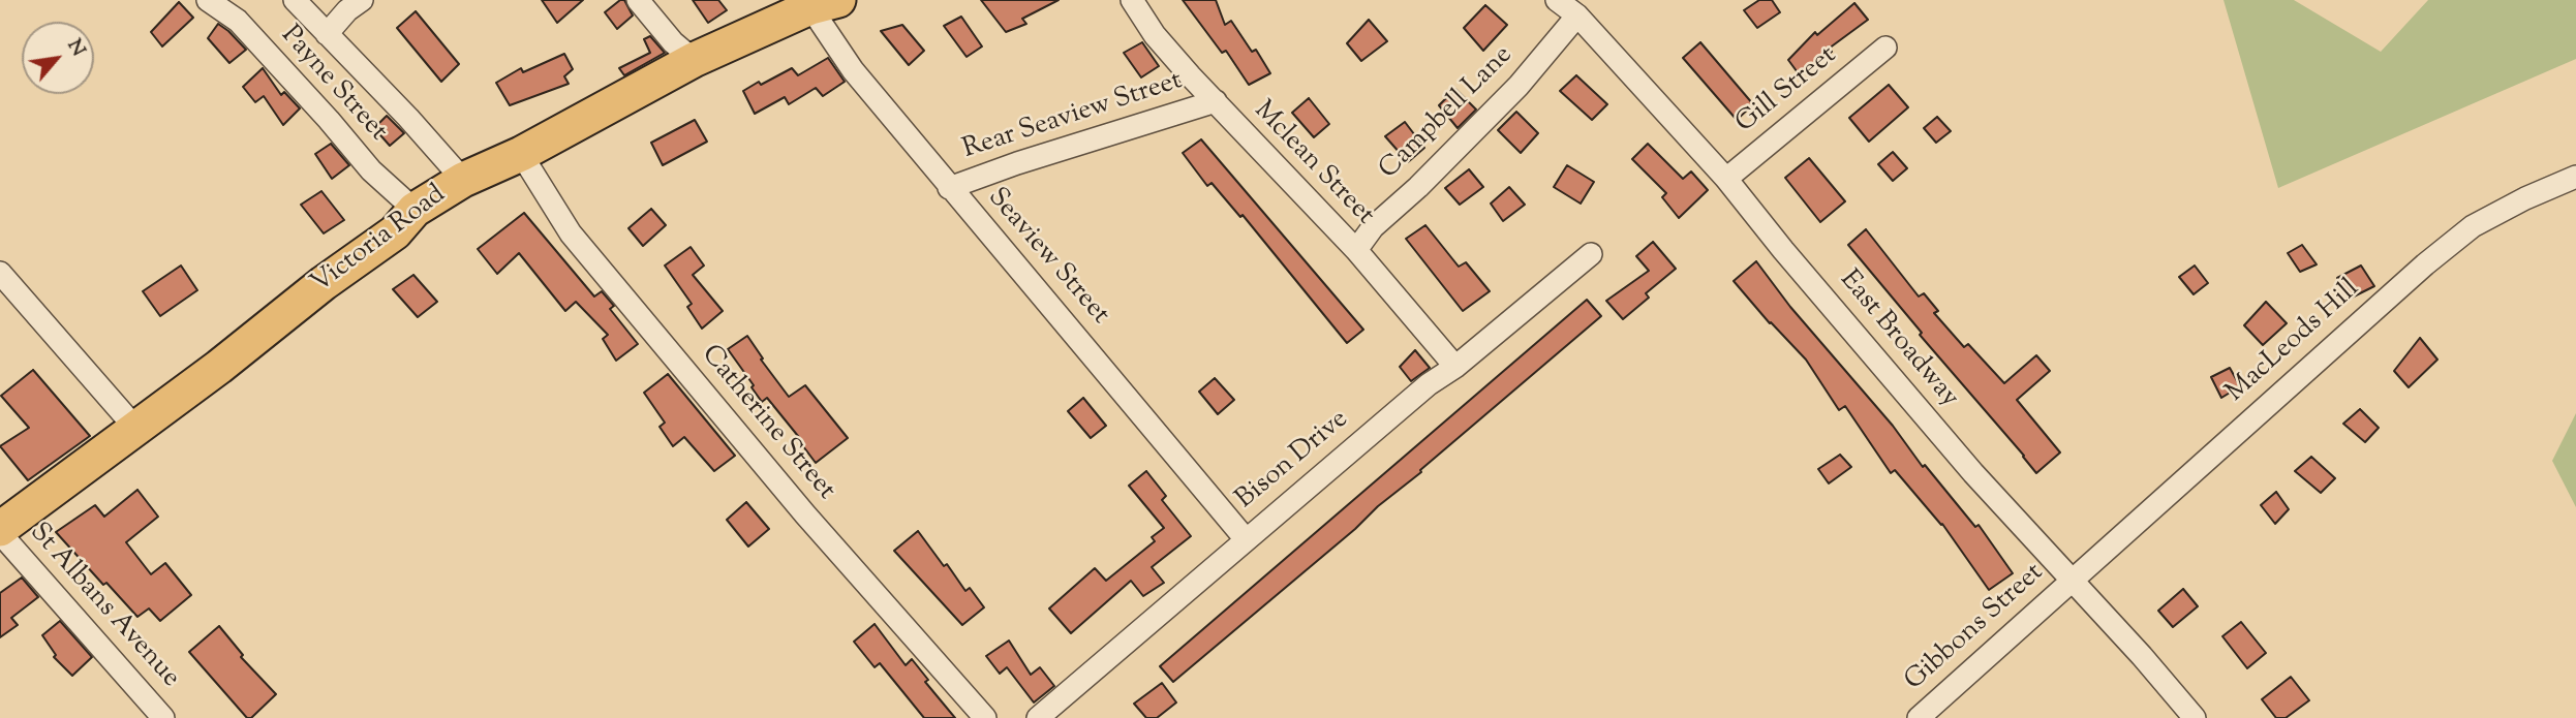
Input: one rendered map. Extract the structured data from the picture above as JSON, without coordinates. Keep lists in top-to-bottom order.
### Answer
{
  "streets": {
    "main road": ["Victoria Road"],
    "street": [
      "Payne Street",
      "Gill Street",
      "Campbell Lane",
      "Rear Seaview Street",
      "Mclean Street",
      "Seaview Street",
      "East Broadway",
      "MacLeods Hill",
      "Catherine Street",
      "Bison Drive",
      "St Albans Avenue",
      "Gibbons Street"
    ]
  },
  "crossings": [
    ["Payne Street", "Victoria Road"],
    ["Gill Street", "East Broadway"],
    ["Campbell Lane", "Mclean Street"],
    ["Campbell Lane", "East Broadway"],
    ["Rear Seaview Street", "Mclean Street"],
    ["Rear Seaview Street", "Seaview Street"],
    ["Mclean Street", "Bison Drive"],
    ["Victoria Road", "Seaview Street"],
    ["Victoria Road", "Catherine Street"],
    ["Victoria Road", "St Albans Avenue"],
    ["Seaview Street", "Bison Drive"],
    ["East Broadway", "MacLeods Hill"],
    ["East Broadway", "Gibbons Street"],
    ["MacLeods Hill", "Gibbons Street"]
  ],
  "north": "top right"
}
